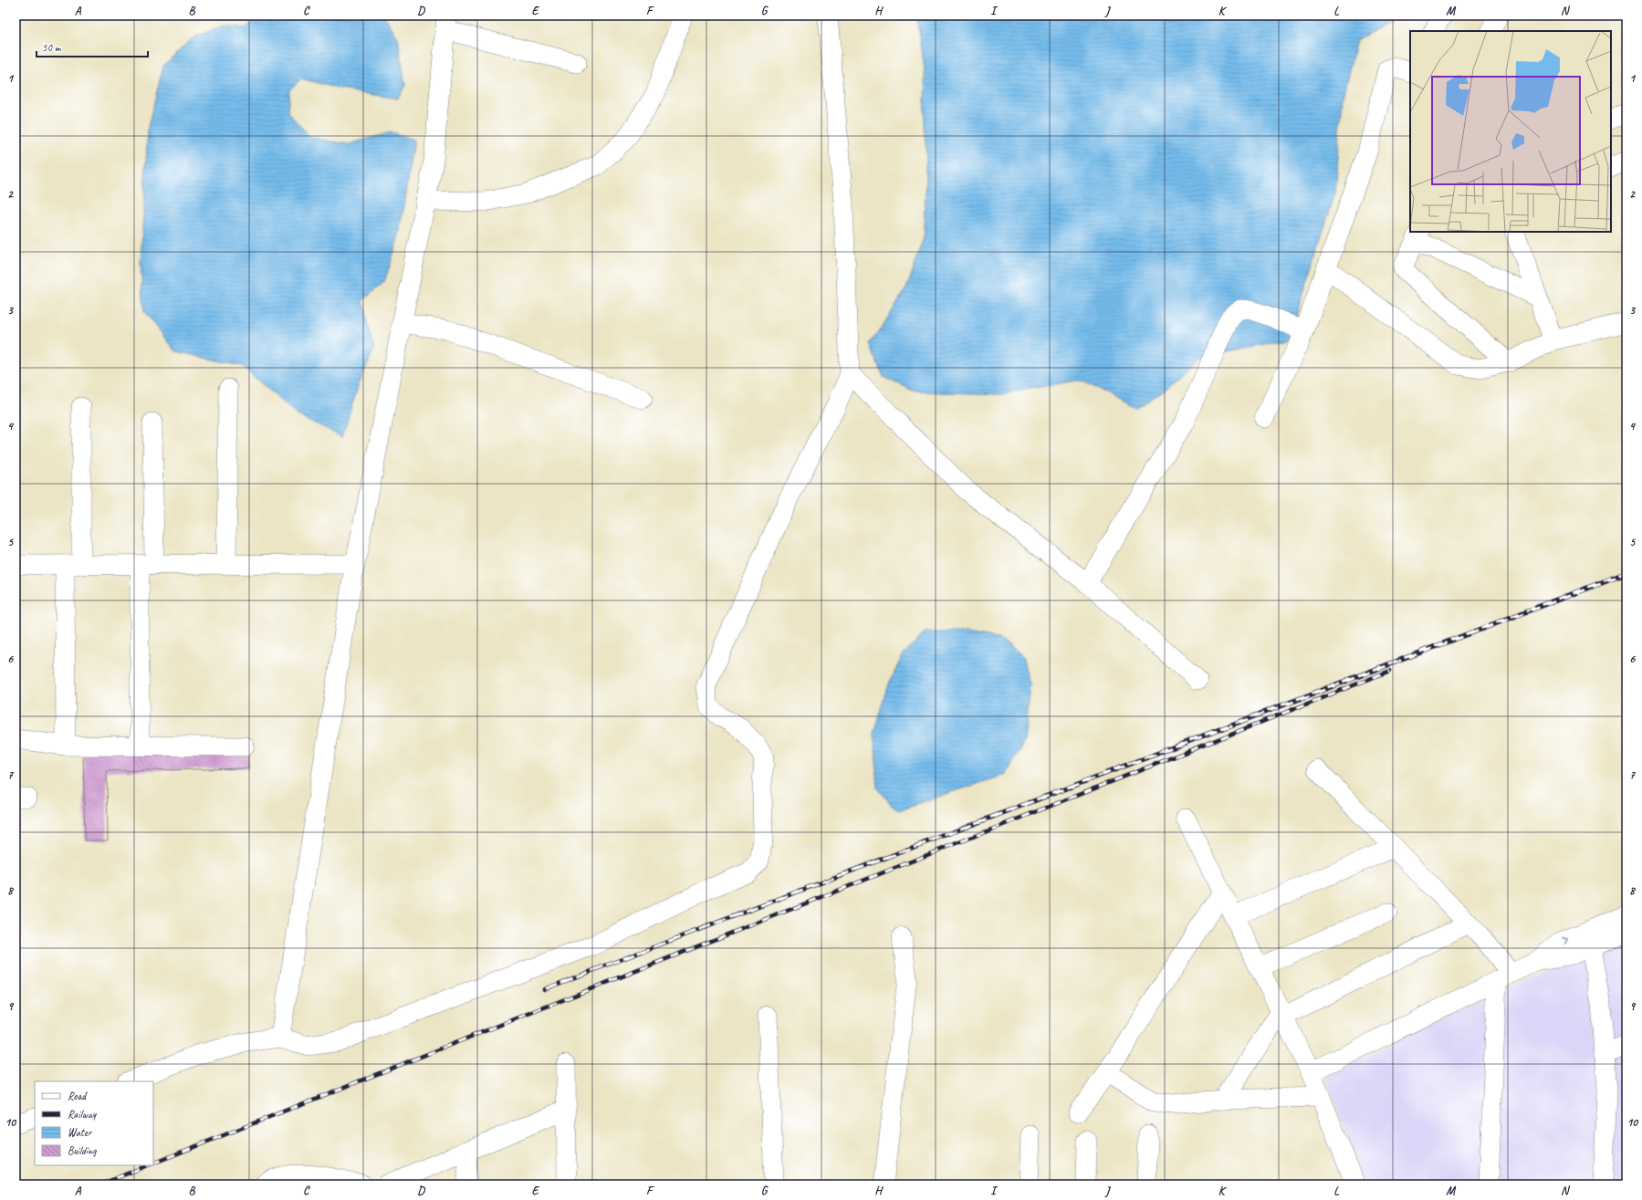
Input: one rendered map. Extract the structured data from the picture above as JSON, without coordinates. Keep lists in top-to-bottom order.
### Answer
{
  "legend": [
    "Road",
    "Railway",
    "Water",
    "Building"
  ],
  "scale_bar": "50 m",
  "grid": {
    "columns": [
      "A",
      "B",
      "C",
      "D",
      "E",
      "F",
      "G",
      "H",
      "I",
      "J",
      "K",
      "L",
      "M",
      "N"
    ],
    "rows": [
      "1",
      "2",
      "3",
      "4",
      "5",
      "6",
      "7",
      "8",
      "9",
      "10"
    ]
  }
}
